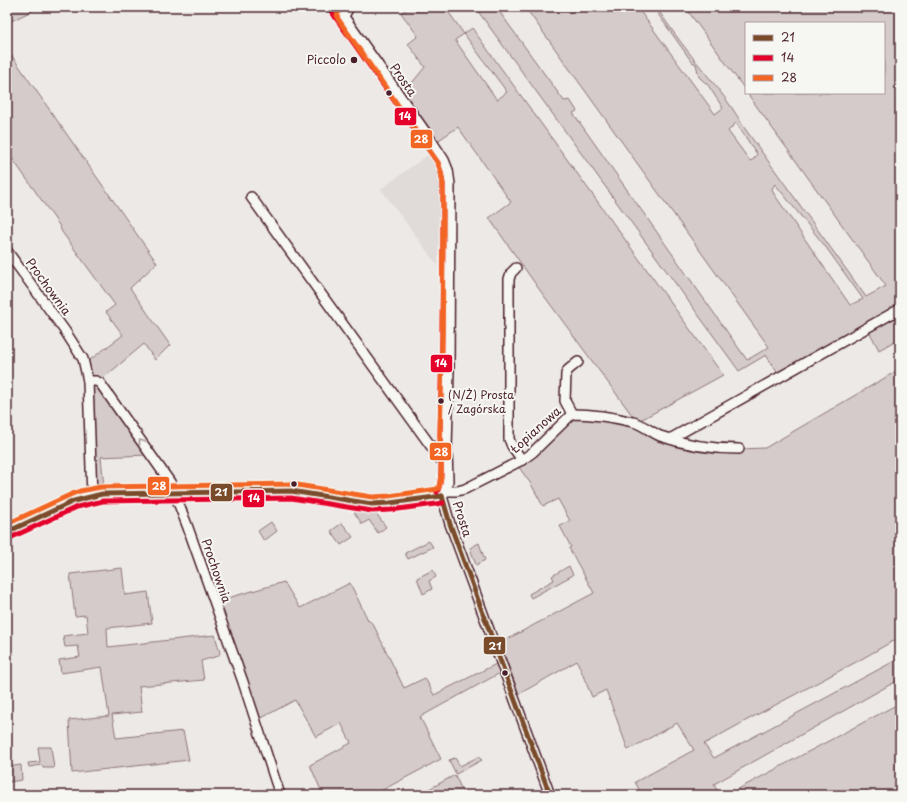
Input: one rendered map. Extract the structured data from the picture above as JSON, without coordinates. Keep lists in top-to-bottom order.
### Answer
{
  "streets": {
    "street": ["Prosta", "Prochownia", "Łopianowa"]
  },
  "crossings": [
    ["Prosta", "Łopianowa"],
    ["Prochownia", "Łopianowa"]
  ],
  "places": ["Piccolo", "(N/Ż) Prosta / Zagórska"],
  "lines": ["transit line 28", "transit line 14", "transit line 21"],
  "legend": ["21", "14", "28"]
}
